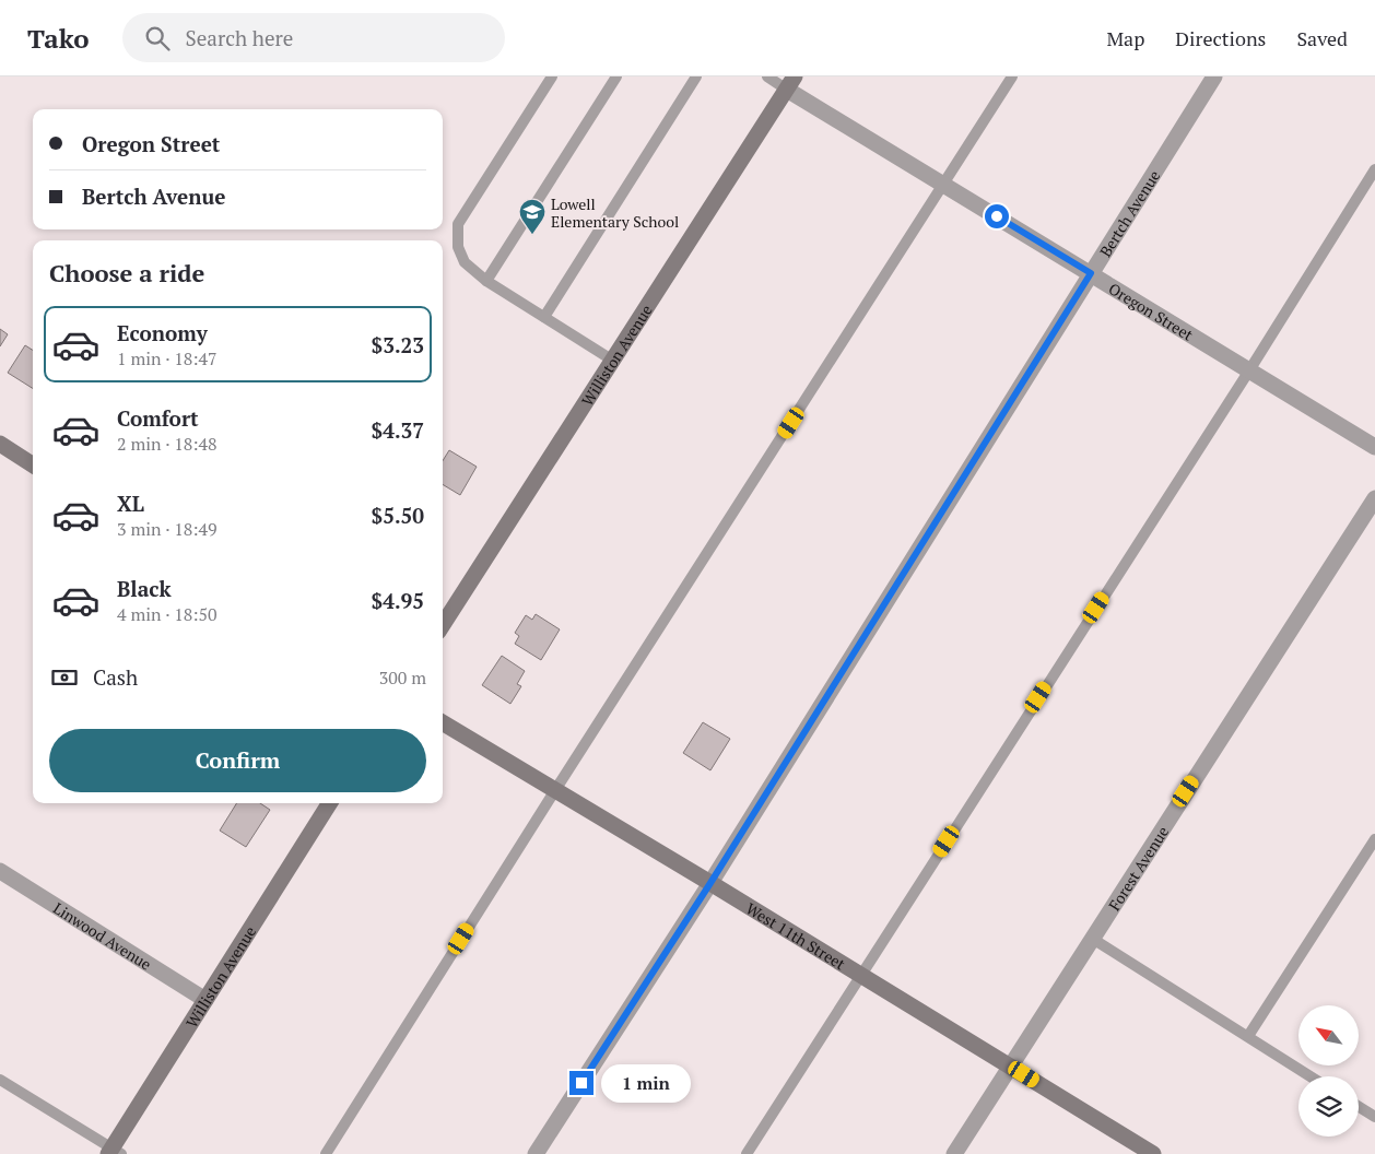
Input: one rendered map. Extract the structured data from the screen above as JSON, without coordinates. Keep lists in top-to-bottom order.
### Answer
{
  "streets": {
    "main road": ["Williston Avenue", "West 11th Street"],
    "street": [
      "Bertch Avenue",
      "Oregon Street",
      "Forest Avenue",
      "Linwood Avenue"
    ]
  },
  "crossings": [
    ["Bertch Avenue", "Oregon Street"],
    ["Bertch Avenue", "West 11th Street"],
    ["Oregon Street", "Williston Avenue"],
    ["Williston Avenue", "Linwood Avenue"],
    ["Forest Avenue", "West 11th Street"]
  ],
  "places": {
    "school or university": ["Lowell Elementary School"]
  },
  "north": "top left",
  "page": {
    "header": "Tako",
    "search": "Search here",
    "nav": ["Map", "Directions", "Saved"],
    "banner": ["Oregon Street", "Bertch Avenue"],
    "heading": "Choose a ride",
    "list": [
      {
        "name": "Economy",
        "note": "1 min · 18:47",
        "value": "$3.23"
      },
      {
        "name": "Comfort",
        "note": "2 min · 18:48",
        "value": "$4.37"
      },
      {
        "name": "XL",
        "note": "3 min · 18:49",
        "value": "$5.50"
      },
      {
        "name": "Black",
        "note": "4 min · 18:50",
        "value": "$4.95"
      }
    ],
    "pay": ["Cash", "300 m"],
    "buttons": "Confirm",
    "bubble": "1 min"
  }
}
